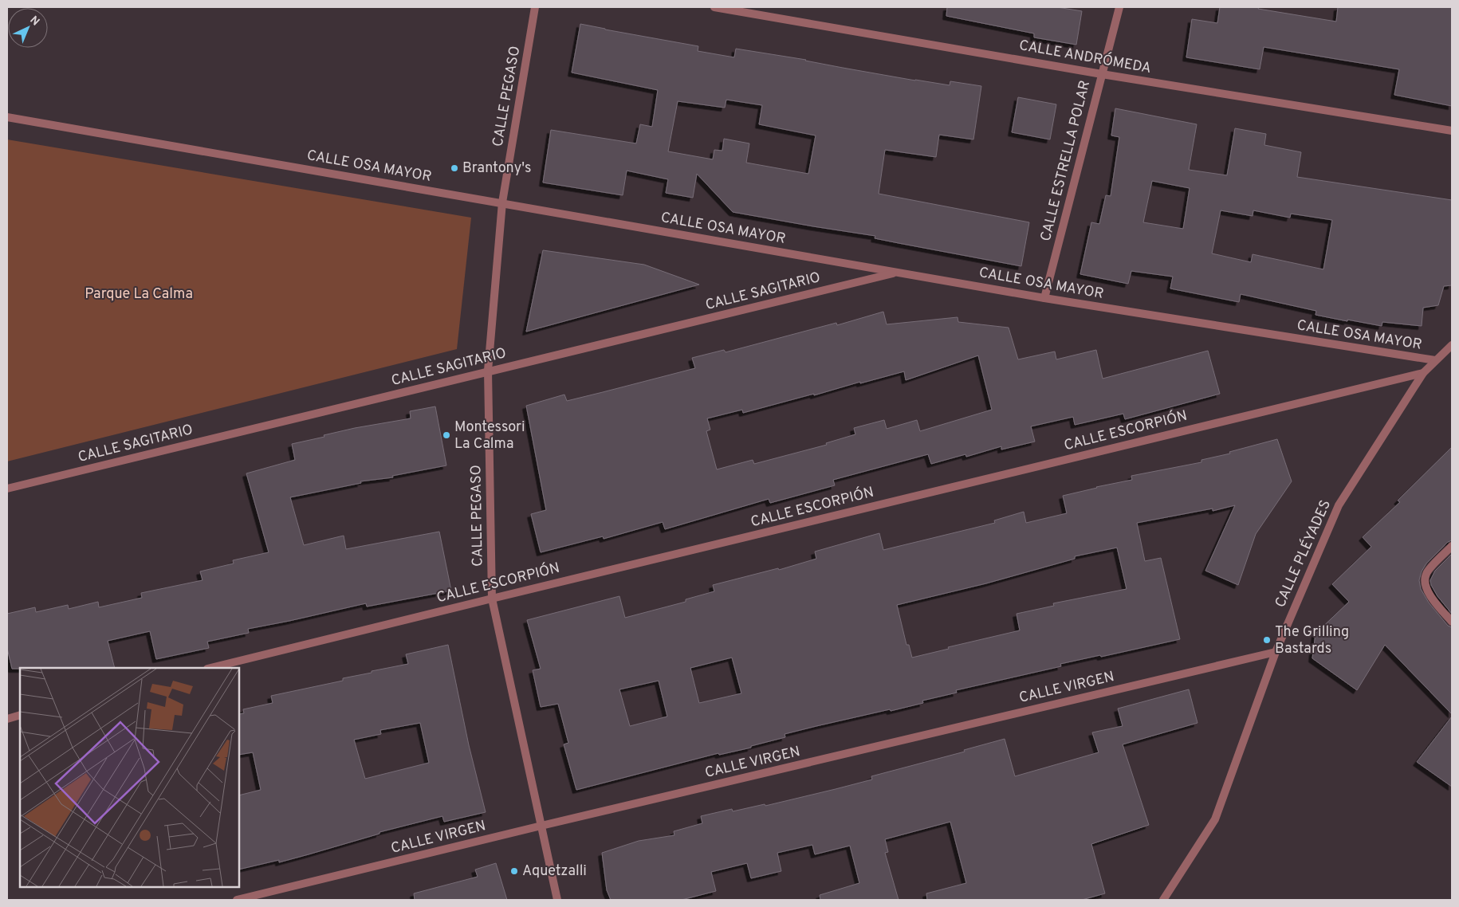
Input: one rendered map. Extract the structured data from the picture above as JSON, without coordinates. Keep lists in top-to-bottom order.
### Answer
{
  "streets": {
    "street": [
      "CALLE ANDRÓMEDA",
      "CALLE PEGASO",
      "CALLE ESTRELLA POLAR",
      "CALLE OSA MAYOR",
      "CALLE SAGITARIO",
      "CALLE ESCORPIÓN",
      "CALLE PLÉYADES",
      "CALLE VIRGEN"
    ]
  },
  "crossings": [
    ["CALLE ANDRÓMEDA", "CALLE ESTRELLA POLAR"],
    ["CALLE PEGASO", "CALLE OSA MAYOR"],
    ["CALLE PEGASO", "CALLE SAGITARIO"],
    ["CALLE PEGASO", "CALLE ESCORPIÓN"],
    ["CALLE PEGASO", "CALLE VIRGEN"],
    ["CALLE ESTRELLA POLAR", "CALLE OSA MAYOR"],
    ["CALLE OSA MAYOR", "CALLE SAGITARIO"],
    ["CALLE OSA MAYOR", "CALLE PLÉYADES"],
    ["CALLE ESCORPIÓN", "CALLE PLÉYADES"],
    ["CALLE PLÉYADES", "CALLE VIRGEN"]
  ],
  "parks": ["Parque La Calma"],
  "places": [
    "Brantony's",
    "Montessori La Calma",
    "The Grilling Bastards",
    "Aquetzalli"
  ],
  "north": "top right"
}
